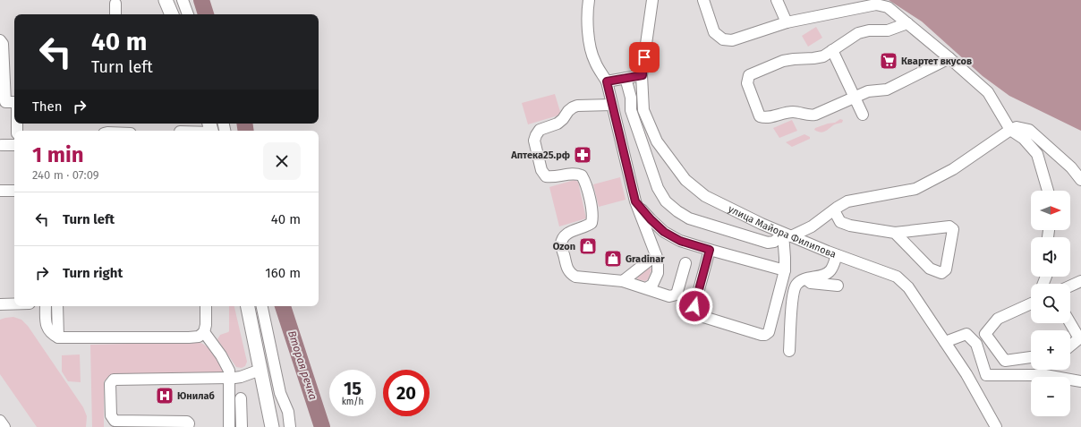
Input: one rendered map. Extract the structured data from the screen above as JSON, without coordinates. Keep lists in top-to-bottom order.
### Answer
{
  "streets": {
    "street": ["улица Майора Филипова"]
  },
  "water": ["Вторая речка"],
  "places": {
    "supermarket": ["Квартет вкусов"],
    "pharmacy": ["Аптека25.рф"],
    "shop": ["Ozon", "Gradinar"],
    "hospital": ["Юнилаб"]
  },
  "north": "right",
  "page": {
    "turn": ["40 m", "Turn left"],
    "then": "Then",
    "heading": ["1 min", "240 m · 07:09"],
    "map_buttons": ["+", "−"],
    "list": [
      {
        "name": "Turn left",
        "value": "40 m"
      },
      {
        "name": "Turn right",
        "value": "160 m"
      }
    ],
    "speed": "15 km/h",
    "limit": "20"
  }
}
